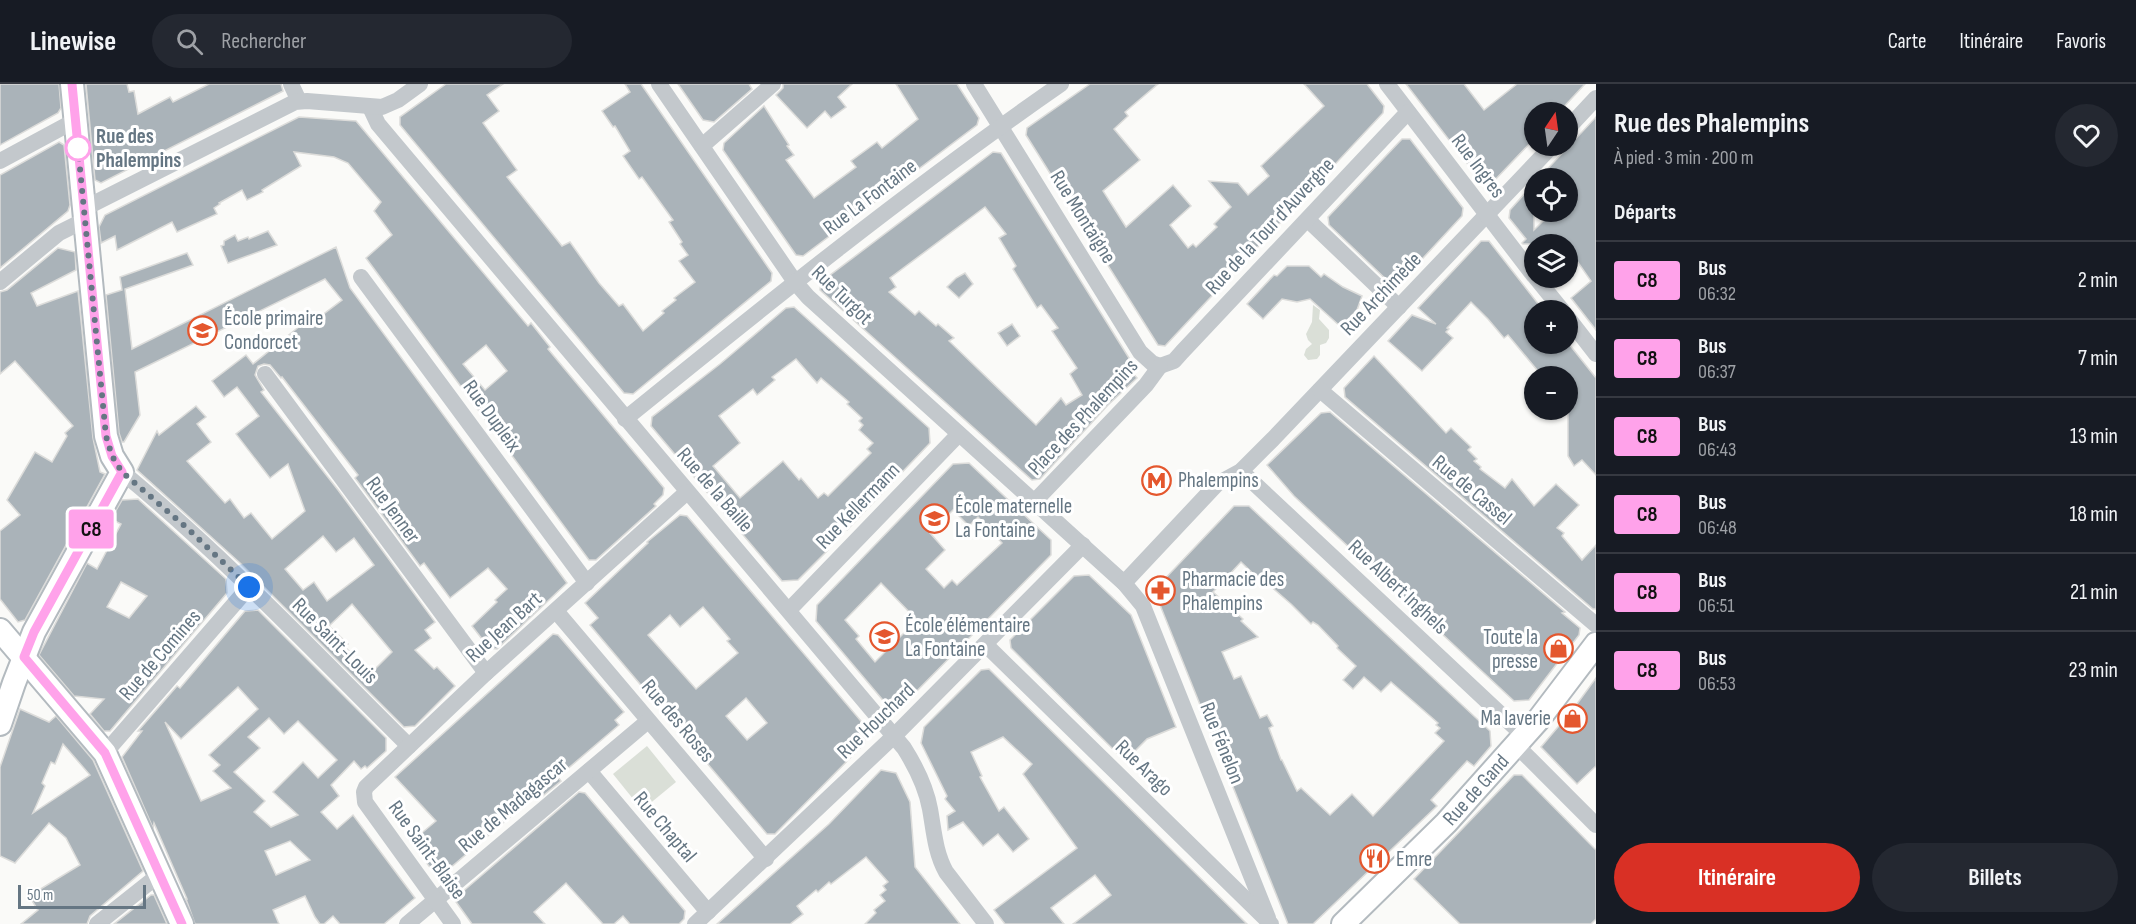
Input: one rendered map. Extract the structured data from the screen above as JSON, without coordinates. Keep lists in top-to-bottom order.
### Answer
{
  "streets": {
    "street": [
      "Rue Ingres",
      "Rue La Fontaine",
      "Rue Montaigne",
      "Rue de la Tour d'Auvergne",
      "Rue Archimède",
      "Rue Turgot",
      "Rue Dupleix",
      "Place des Phalempins",
      "Rue de la Baille",
      "Rue de Cassel",
      "Rue Kellermann",
      "Rue Jenner",
      "Rue Albert Inghels",
      "Rue Jean Bart",
      "Rue Saint-Louis",
      "Rue de Comines",
      "Rue des Roses",
      "Rue Houchard",
      "Rue Fénelon",
      "Rue Arago",
      "Rue de Gand",
      "Rue de Madagascar",
      "Rue Chaptal",
      "Rue Saint-Blaise"
    ]
  },
  "crossings": [
    ["Rue Ingres", "Rue de la Tour d'Auvergne"],
    ["Rue Ingres", "Rue Archimède"],
    ["Rue La Fontaine", "Rue Montaigne"],
    ["Rue La Fontaine", "Rue Turgot"],
    ["Rue La Fontaine", "Rue de la Baille"],
    ["Rue Montaigne", "Rue de la Tour d'Auvergne"],
    ["Rue Montaigne", "Place des Phalempins"],
    ["Rue de la Tour d'Auvergne", "Place des Phalempins"],
    ["Rue Archimède", "Rue de Cassel"],
    ["Rue Archimède", "Rue Albert Inghels"],
    ["Rue Turgot", "Place des Phalempins"],
    ["Rue Turgot", "Rue Kellermann"],
    ["Rue Dupleix", "Rue Jean Bart"],
    ["Place des Phalempins", "Rue Houchard"],
    ["Place des Phalempins", "Rue Fénelon"],
    ["Rue de la Baille", "Rue Kellermann"],
    ["Rue de la Baille", "Rue Jean Bart"],
    ["Rue de la Baille", "Rue Houchard"],
    ["Rue Jenner", "Rue Jean Bart"],
    ["Rue Albert Inghels", "Rue de Gand"],
    ["Rue Jean Bart", "Rue Saint-Louis"],
    ["Rue Jean Bart", "Rue des Roses"],
    ["Rue Jean Bart", "Rue Saint-Blaise"],
    ["Rue Saint-Louis", "Rue de Comines"],
    ["Rue des Roses", "Rue Houchard"],
    ["Rue des Roses", "Rue de Madagascar"],
    ["Rue Houchard", "Rue Arago"],
    ["Rue Houchard", "Rue Chaptal"],
    ["Rue Fénelon", "Rue Arago"],
    ["Rue de Madagascar", "Rue Chaptal"],
    ["Rue de Madagascar", "Rue Saint-Blaise"]
  ],
  "places": {
    "other": ["Rue des Phalempins"],
    "school or university": ["École primaire Condorcet", "École maternelle La Fontaine", "École élémentaire La Fontaine"],
    "metro station": ["Phalempins"],
    "pharmacy": ["Pharmacie des Phalempins"],
    "shop": ["Toute la presse", "Ma laverie"],
    "restaurant": ["Emre"]
  },
  "lines": ["bus line C8"],
  "scale_bar": "50 m",
  "north": "top",
  "page": {
    "header": "Linewise",
    "search": "Rechercher",
    "nav": ["Carte", "Itinéraire", "Favoris"],
    "on_map": "C8",
    "heading": [
      ["Rue des Phalempins", "À pied · 3 min · 200 m"],
      "Départs"
    ],
    "map_buttons": ["+", "−"],
    "list": [
      {
        "mark": "C8",
        "name": "Bus",
        "note": "06:32",
        "value": "2 min"
      },
      {
        "mark": "C8",
        "name": "Bus",
        "note": "06:37",
        "value": "7 min"
      },
      {
        "mark": "C8",
        "name": "Bus",
        "note": "06:43",
        "value": "13 min"
      },
      {
        "mark": "C8",
        "name": "Bus",
        "note": "06:48",
        "value": "18 min"
      },
      {
        "mark": "C8",
        "name": "Bus",
        "note": "06:51",
        "value": "21 min"
      },
      {
        "mark": "C8",
        "name": "Bus",
        "note": "06:53",
        "value": "23 min"
      }
    ],
    "buttons": ["Itinéraire", "Billets"],
    "scale": "50 m"
  }
}
